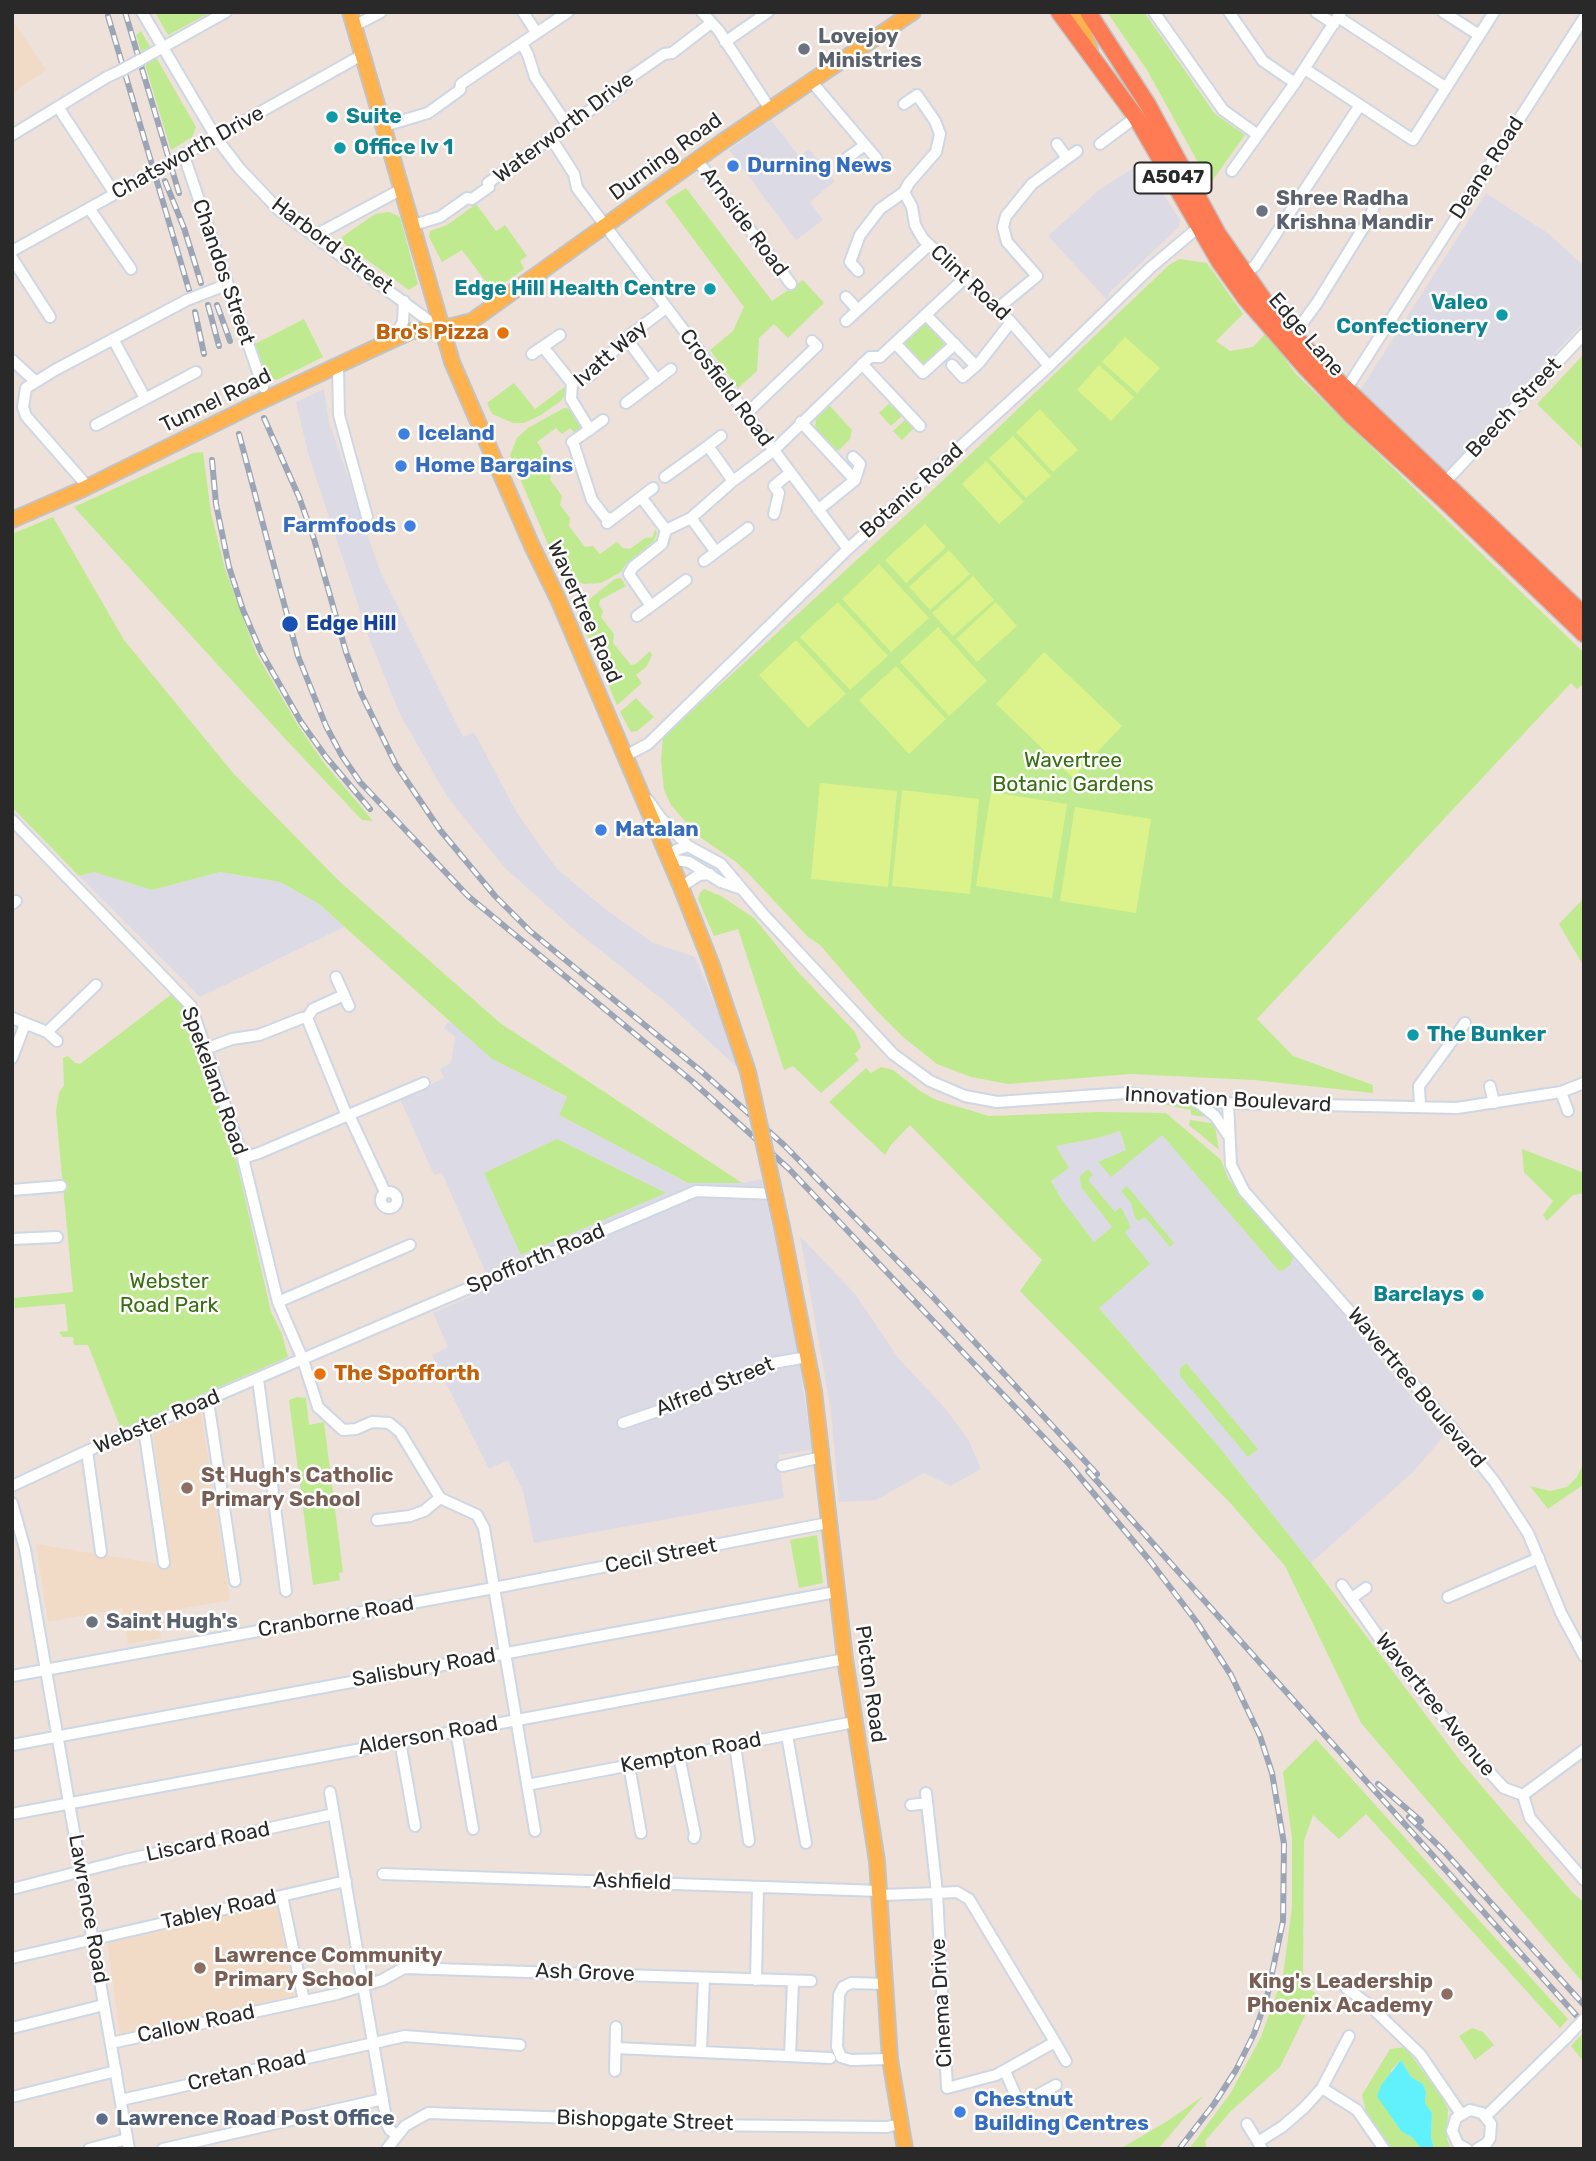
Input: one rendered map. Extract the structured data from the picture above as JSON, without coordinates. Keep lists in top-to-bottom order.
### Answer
{
  "streets": {
    "highway": ["A5047", "Edge Lane"],
    "main road": [
      "Durning Road",
      "Tunnel Road",
      "Wavertree Road",
      "Picton Road"
    ],
    "street": [
      "Waterworth Drive",
      "Chatsworth Drive",
      "Deane Road",
      "Arnside Road",
      "Harbord Street",
      "Chandos Street",
      "Clint Road",
      "Ivatt Way",
      "Crosfield Road",
      "Beech Street",
      "Botanic Road",
      "Spekeland Road",
      "Innovation Boulevard",
      "Spofforth Road",
      "Alfred Street",
      "Wavertree Boulevard",
      "Webster Road",
      "Cecil Street",
      "Cranborne Road",
      "Salisbury Road",
      "Wavertree Avenue",
      "Alderson Road",
      "Kempton Road",
      "Liscard Road",
      "Ashfield",
      "Lawrence Road",
      "Tabley Road",
      "Ash Grove",
      "Cinema Drive",
      "Callow Road",
      "Cretan Road",
      "Bishopgate Street"
    ]
  },
  "crossings": [
    ["Waterworth Drive", "Crosfield Road"],
    ["Waterworth Drive", "Wavertree Road"],
    ["Chatsworth Drive", "Harbord Street"],
    ["Chatsworth Drive", "Chandos Street"],
    ["Chatsworth Drive", "Wavertree Road"],
    ["Durning Road", "Arnside Road"],
    ["Durning Road", "Harbord Street"],
    ["Durning Road", "Crosfield Road"],
    ["Durning Road", "Tunnel Road"],
    ["Durning Road", "Wavertree Road"],
    ["Deane Road", "Edge Lane"],
    ["Harbord Street", "Tunnel Road"],
    ["Harbord Street", "Wavertree Road"],
    ["Clint Road", "Botanic Road"],
    ["Edge Lane", "Beech Street"],
    ["Edge Lane", "Botanic Road"],
    ["Ivatt Way", "Crosfield Road"],
    ["Crosfield Road", "Botanic Road"],
    ["Tunnel Road", "Wavertree Road"],
    ["Botanic Road", "Wavertree Road"],
    ["Wavertree Road", "Innovation Boulevard"],
    ["Wavertree Road", "Spofforth Road"],
    ["Wavertree Road", "Picton Road"],
    ["Spekeland Road", "Spofforth Road"],
    ["Spekeland Road", "Webster Road"],
    ["Innovation Boulevard", "Wavertree Boulevard"],
    ["Spofforth Road", "Webster Road"],
    ["Alfred Street", "Picton Road"],
    ["Cecil Street", "Cranborne Road"],
    ["Cecil Street", "Picton Road"],
    ["Cranborne Road", "Lawrence Road"],
    ["Salisbury Road", "Picton Road"],
    ["Salisbury Road", "Lawrence Road"],
    ["Picton Road", "Alderson Road"],
    ["Picton Road", "Kempton Road"],
    ["Picton Road", "Ashfield"],
    ["Picton Road", "Bishopgate Street"],
    ["Alderson Road", "Lawrence Road"],
    ["Liscard Road", "Lawrence Road"],
    ["Lawrence Road", "Tabley Road"],
    ["Lawrence Road", "Callow Road"],
    ["Lawrence Road", "Cretan Road"],
    ["Ash Grove", "Callow Road"]
  ],
  "parks": ["Wavertree Botanic Gardens", "Webster Road Park"],
  "places": [
    "Lovejoy Ministries",
    "Suite",
    "Office lv 1",
    "Durning News",
    "Shree Radha Krishna Mandir",
    "Edge Hill Health Centre",
    "Valeo Confectionery",
    "Bro's Pizza",
    "Iceland",
    "Home Bargains",
    "Farmfoods",
    "Edge Hill",
    "Matalan",
    "The Bunker",
    "Barclays",
    "The Spofforth",
    "St Hugh's Catholic Primary School",
    "Saint Hugh's",
    "Lawrence Community Primary School",
    "King's Leadership Phoenix Academy",
    "Chestnut Building Centres",
    "Lawrence Road Post Office"
  ]
}
